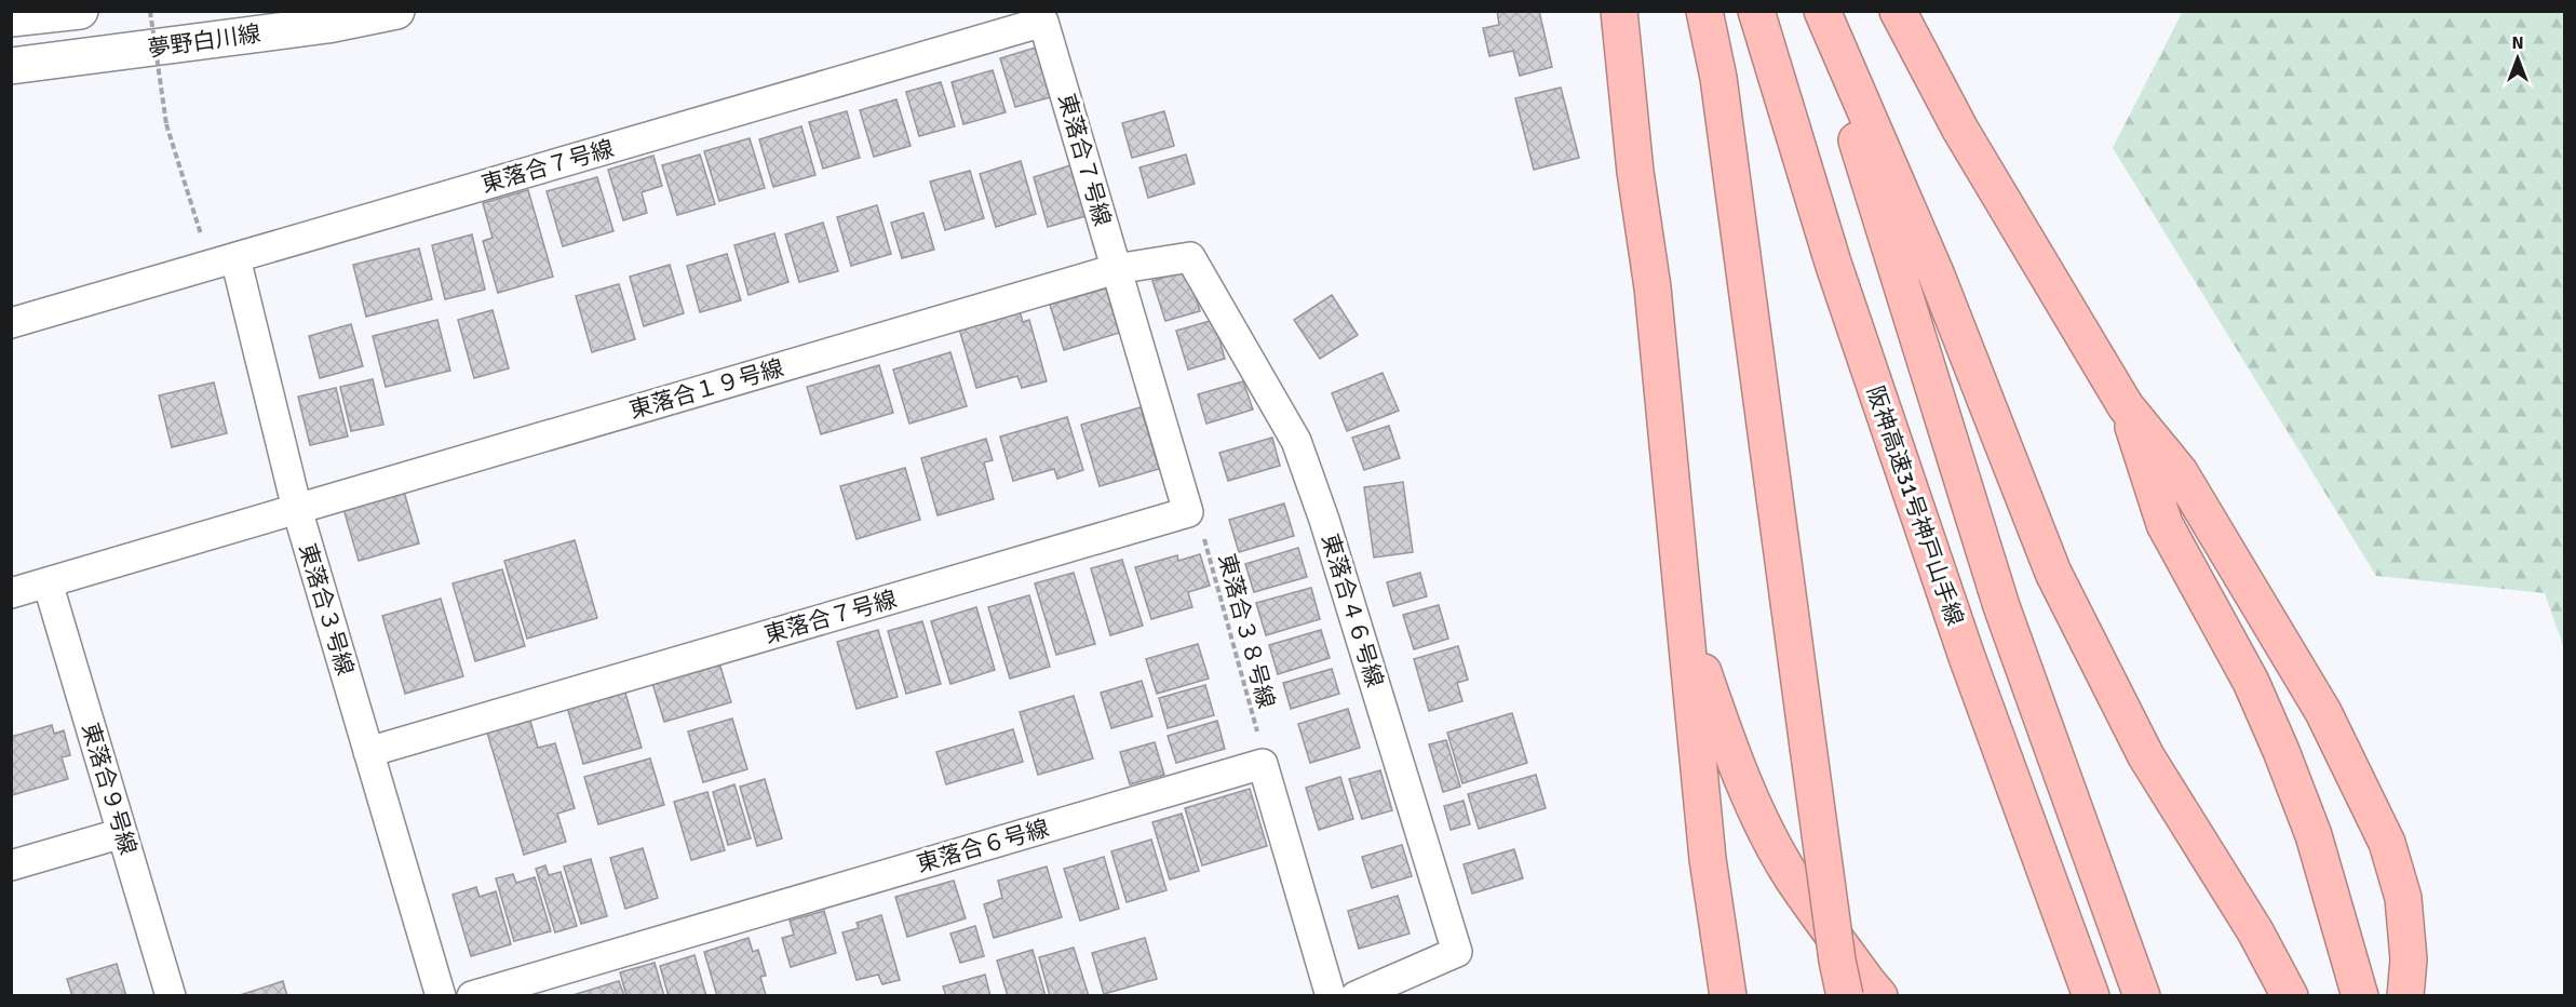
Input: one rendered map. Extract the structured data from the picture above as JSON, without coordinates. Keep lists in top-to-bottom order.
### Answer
{
  "streets": {
    "highway": ["阪神高速31号神戸山手線"],
    "street": [
      "夢野白川線",
      "東落合７号線",
      "東落合１９号線",
      "東落合３号線",
      "東落合４６号線",
      "東落合９号線",
      "東落合６号線"
    ],
    "path": ["東落合３８号線"]
  },
  "crossings": [
    ["東落合７号線", "東落合１９号線"],
    ["東落合７号線", "東落合３号線"],
    ["東落合７号線", "東落合４６号線"],
    ["東落合７号線", "東落合３８号線"],
    ["東落合１９号線", "東落合３号線"],
    ["東落合１９号線", "東落合４６号線"],
    ["東落合３８号線", "東落合６号線"]
  ],
  "north": "top"
}
